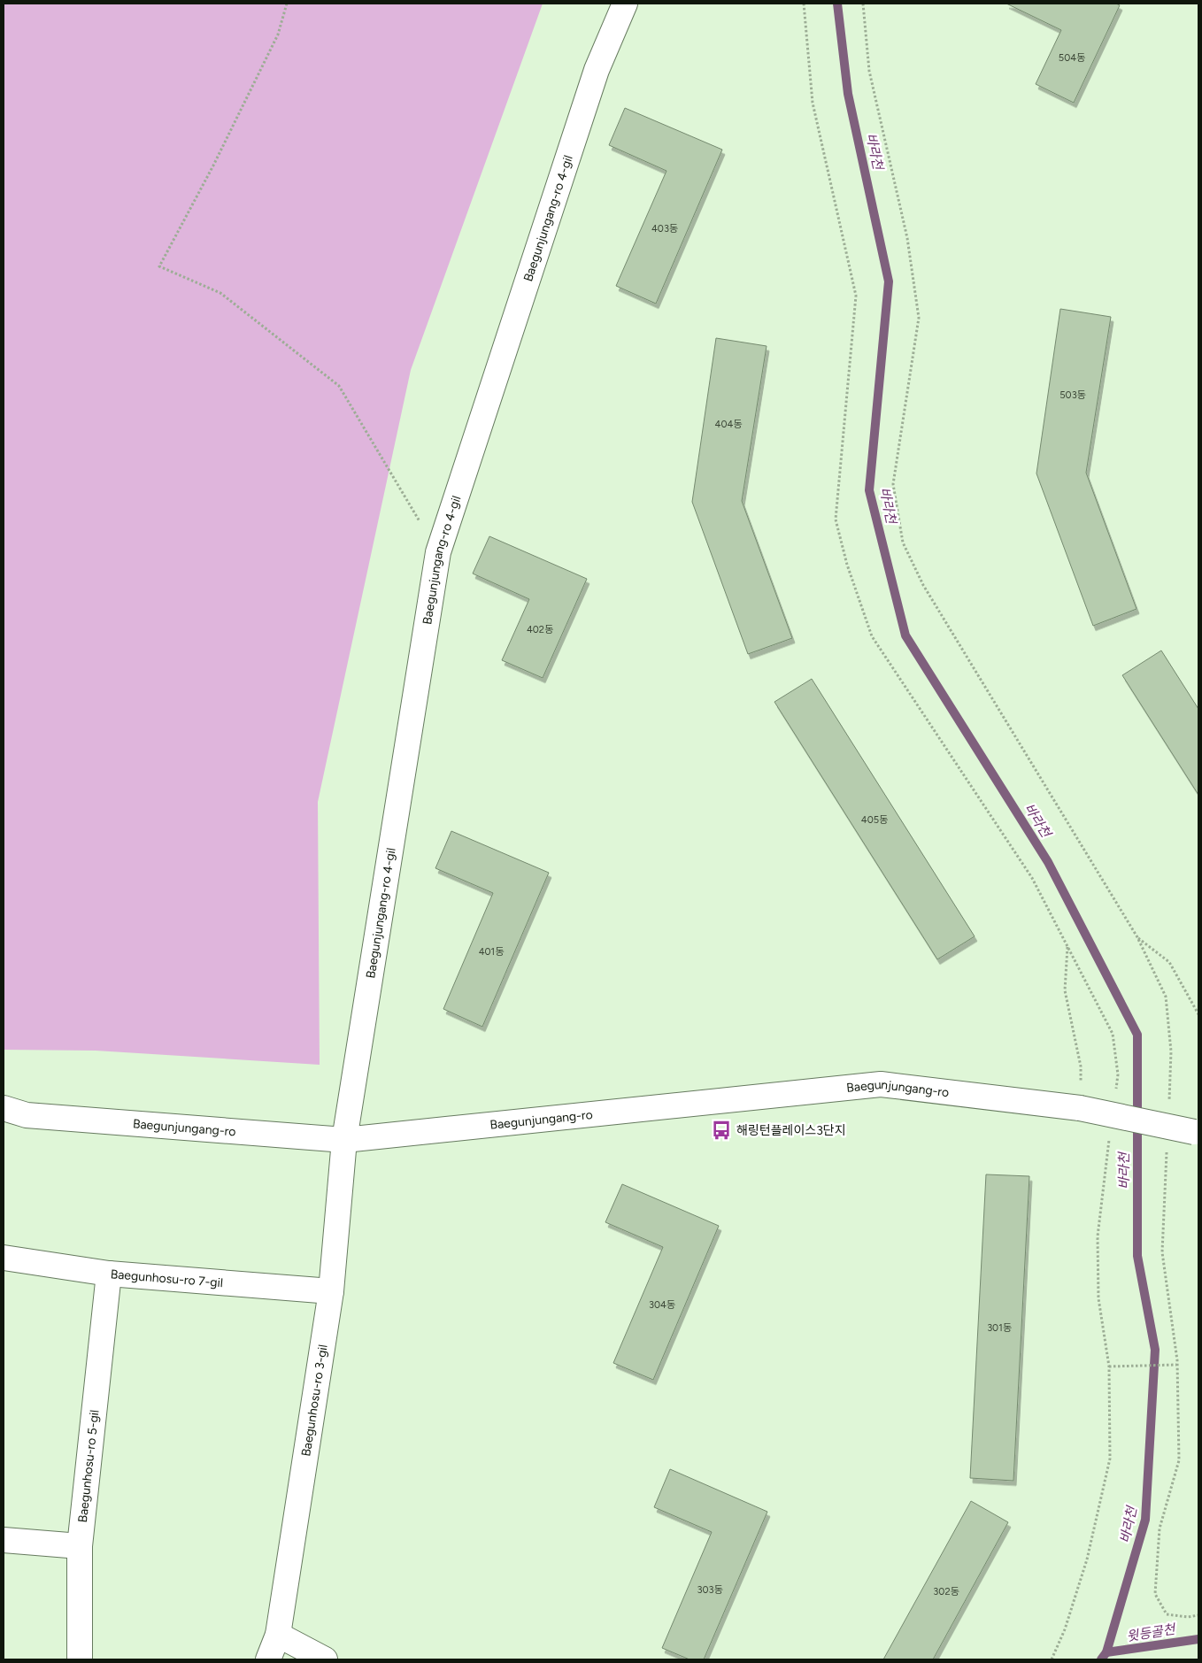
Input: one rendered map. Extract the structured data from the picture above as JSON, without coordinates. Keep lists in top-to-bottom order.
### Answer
{
  "streets": {
    "street": [
      "Baegunjungang-ro 4-gil",
      "Baegunjungang-ro",
      "Baegunhosu-ro 7-gil",
      "Baegunhosu-ro 3-gil",
      "Baegunhosu-ro 5-gil"
    ]
  },
  "crossings": [
    ["Baegunjungang-ro 4-gil", "Baegunjungang-ro"],
    ["Baegunjungang-ro 4-gil", "Baegunhosu-ro 3-gil"],
    ["Baegunjungang-ro", "Baegunhosu-ro 3-gil"],
    ["Baegunhosu-ro 7-gil", "Baegunhosu-ro 3-gil"],
    ["Baegunhosu-ro 7-gil", "Baegunhosu-ro 5-gil"]
  ],
  "water": ["바라천", "윗등골천"],
  "places": {
    "bus stop": ["해링턴플레이스3단지"]
  },
  "house_numbers": [
    "504동",
    "403동",
    "503동",
    "404동",
    "402동",
    "405동",
    "401동",
    "304동",
    "301동",
    "303동",
    "302동"
  ]
}
